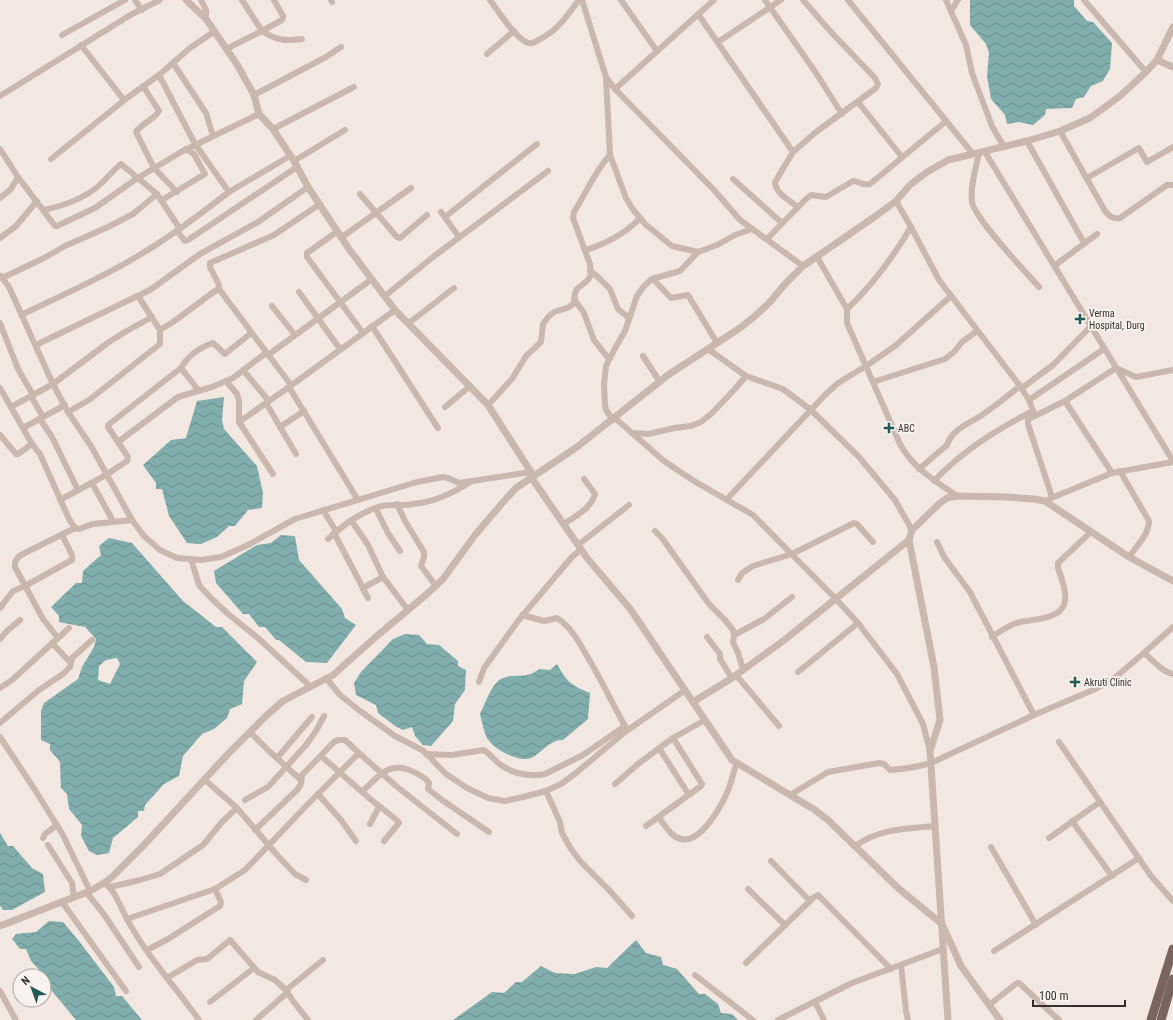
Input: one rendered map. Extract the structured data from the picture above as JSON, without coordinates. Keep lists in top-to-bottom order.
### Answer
{
  "places": {
    "health": ["Verma Hospital, Durg", "ABC", "Akruti Clinic"]
  },
  "scale_bar": "100 m",
  "north": "top left"
}
